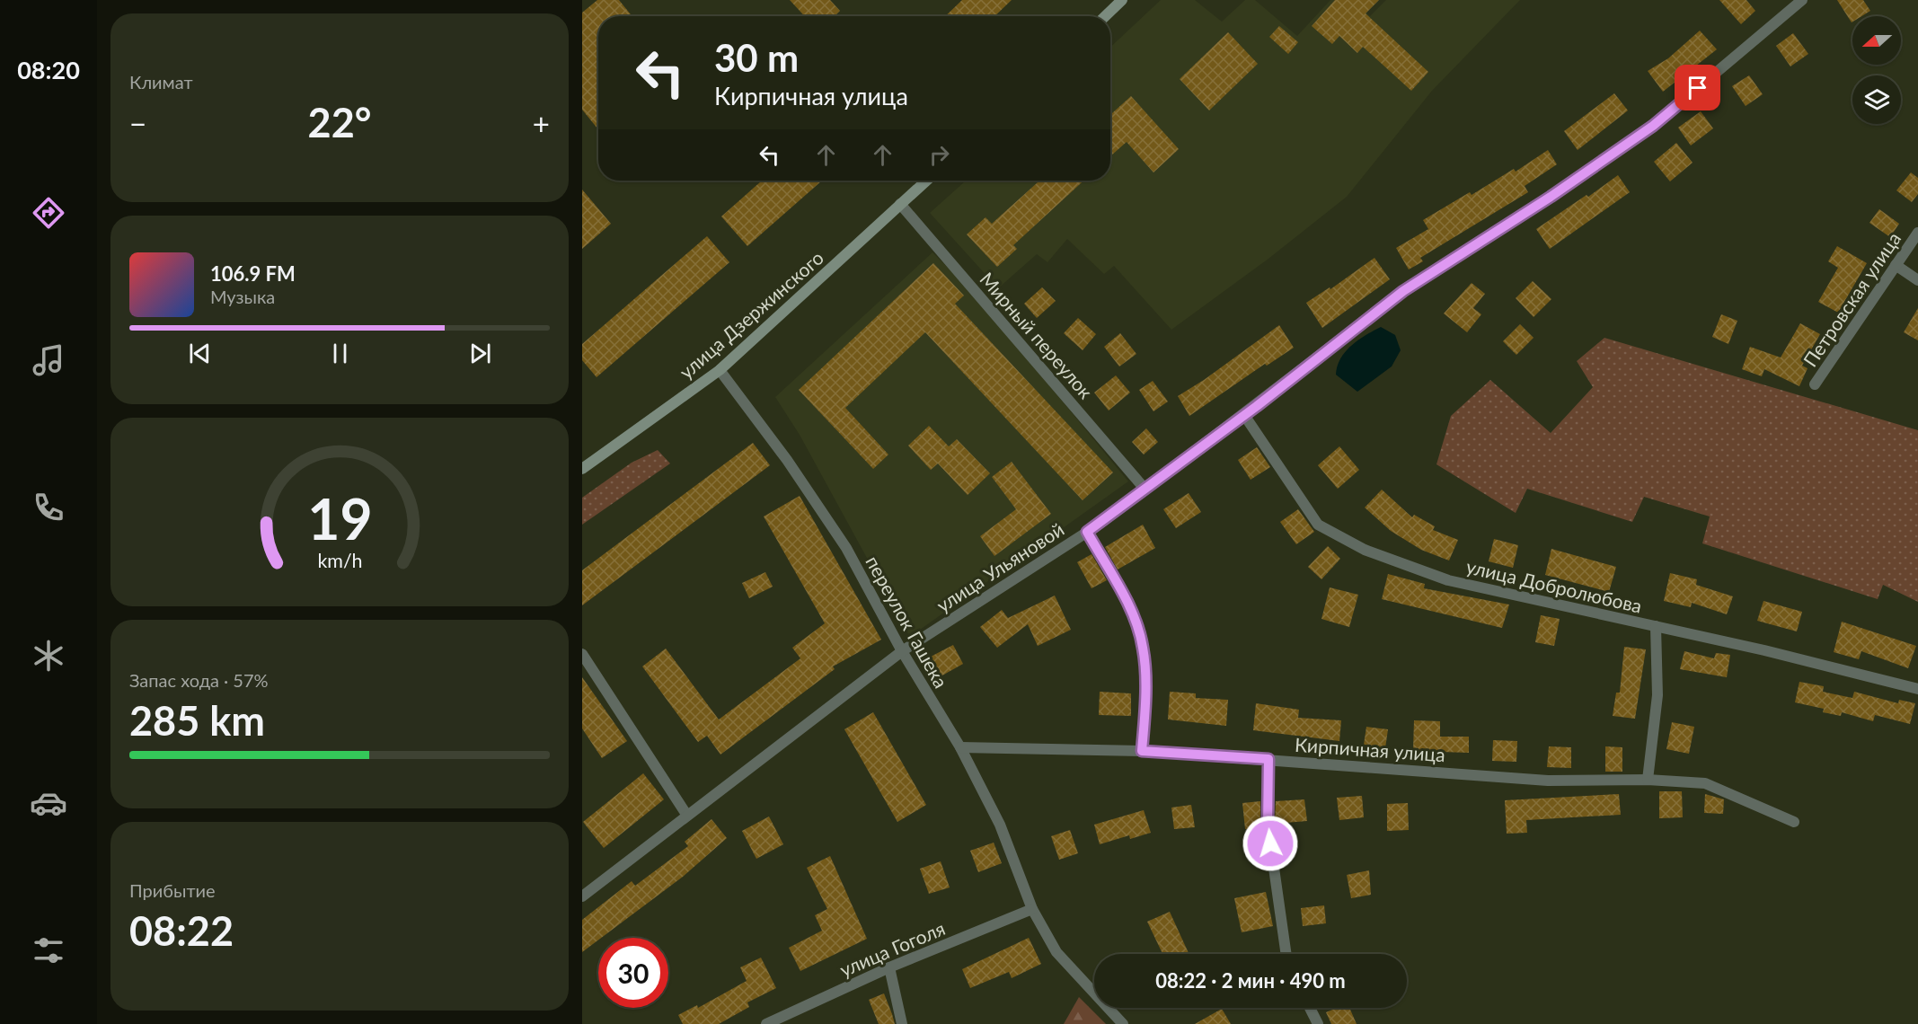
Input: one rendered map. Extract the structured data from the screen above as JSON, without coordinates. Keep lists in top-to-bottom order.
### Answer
{
  "streets": {
    "main road": ["улица Дзержинского"],
    "street": [
      "Петровская улица",
      "Мирный переулок",
      "улица Ульяновой",
      "улица Добролюбова",
      "переулок Гашека",
      "Кирпичная улица",
      "улица Гоголя"
    ]
  },
  "crossings": [
    ["улица Дзержинского", "Мирный переулок"],
    ["улица Дзержинского", "переулок Гашека"],
    ["Мирный переулок", "улица Ульяновой"],
    ["улица Ульяновой", "улица Добролюбова"],
    ["улица Ульяновой", "переулок Гашека"],
    ["переулок Гашека", "Кирпичная улица"],
    ["переулок Гашека", "улица Гоголя"]
  ],
  "north": "left",
  "page": {
    "tabs": "08:20",
    "tile": [
      "Климат",
      ["Запас хода · 57%", "285 km"],
      ["Прибытие", "08:22"]
    ],
    "turn": ["30 m", "Кирпичная улица"],
    "heat": ["−", "22°", "+"],
    "song": ["106.9 FM", "Музыка"],
    "limit": "30",
    "trip": "08:22 · 2 мин · 490 m",
    "gauge": ["19", "km/h"]
  }
}
